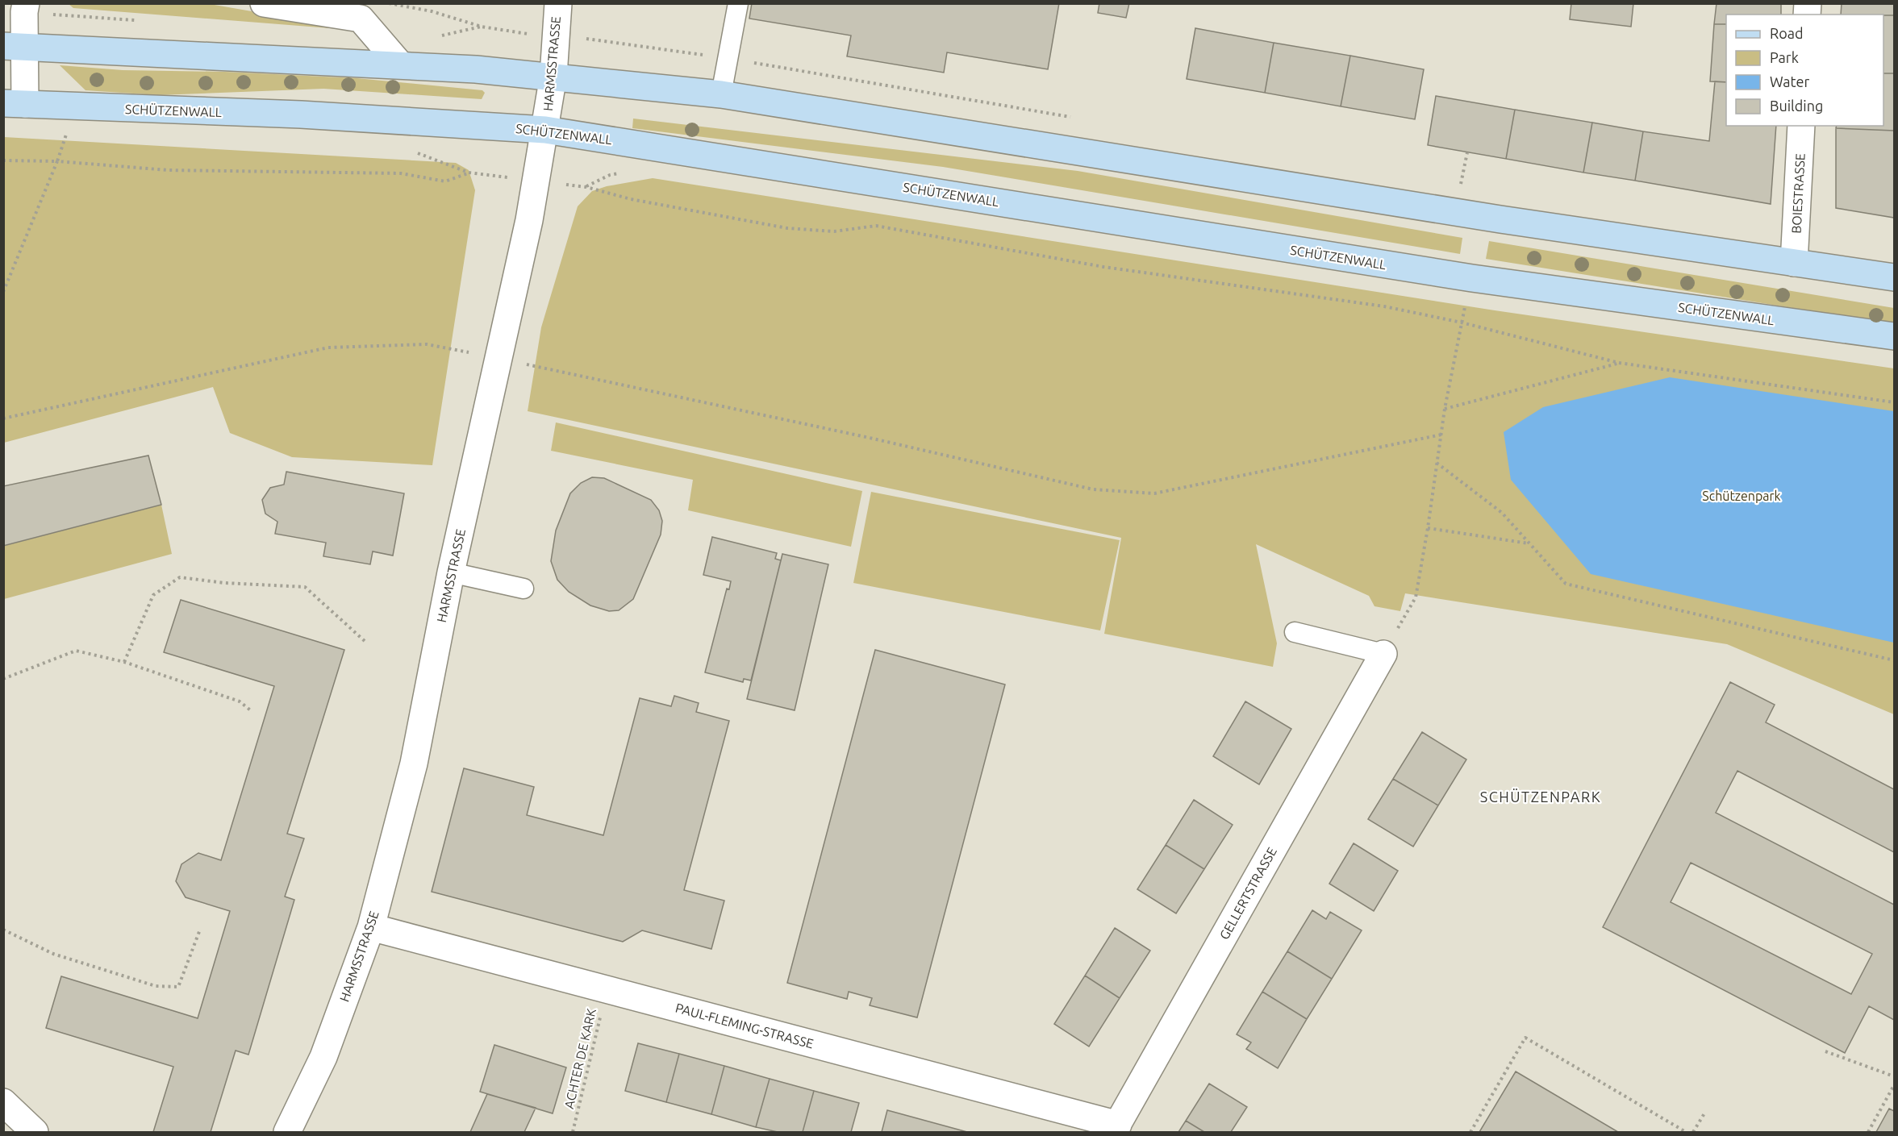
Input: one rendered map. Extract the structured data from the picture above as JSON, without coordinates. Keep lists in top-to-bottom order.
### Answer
{
  "streets": {
    "main road": ["SCHÜTZENWALL"],
    "street": [
      "HARMSSTRASSE",
      "BOIESTRASSE",
      "GELLERTSTRASSE",
      "PAUL-FLEMING-STRASSE"
    ],
    "path": ["ACHTER DE KARK"]
  },
  "crossings": [
    ["HARMSSTRASSE", "SCHÜTZENWALL"],
    ["HARMSSTRASSE", "PAUL-FLEMING-STRASSE"],
    ["GELLERTSTRASSE", "PAUL-FLEMING-STRASSE"],
    ["PAUL-FLEMING-STRASSE", "ACHTER DE KARK"]
  ],
  "districts": ["SCHÜTZENPARK"],
  "parks": ["Schützenpark"],
  "legend": [
    "Road",
    "Park",
    "Water",
    "Building"
  ]
}
